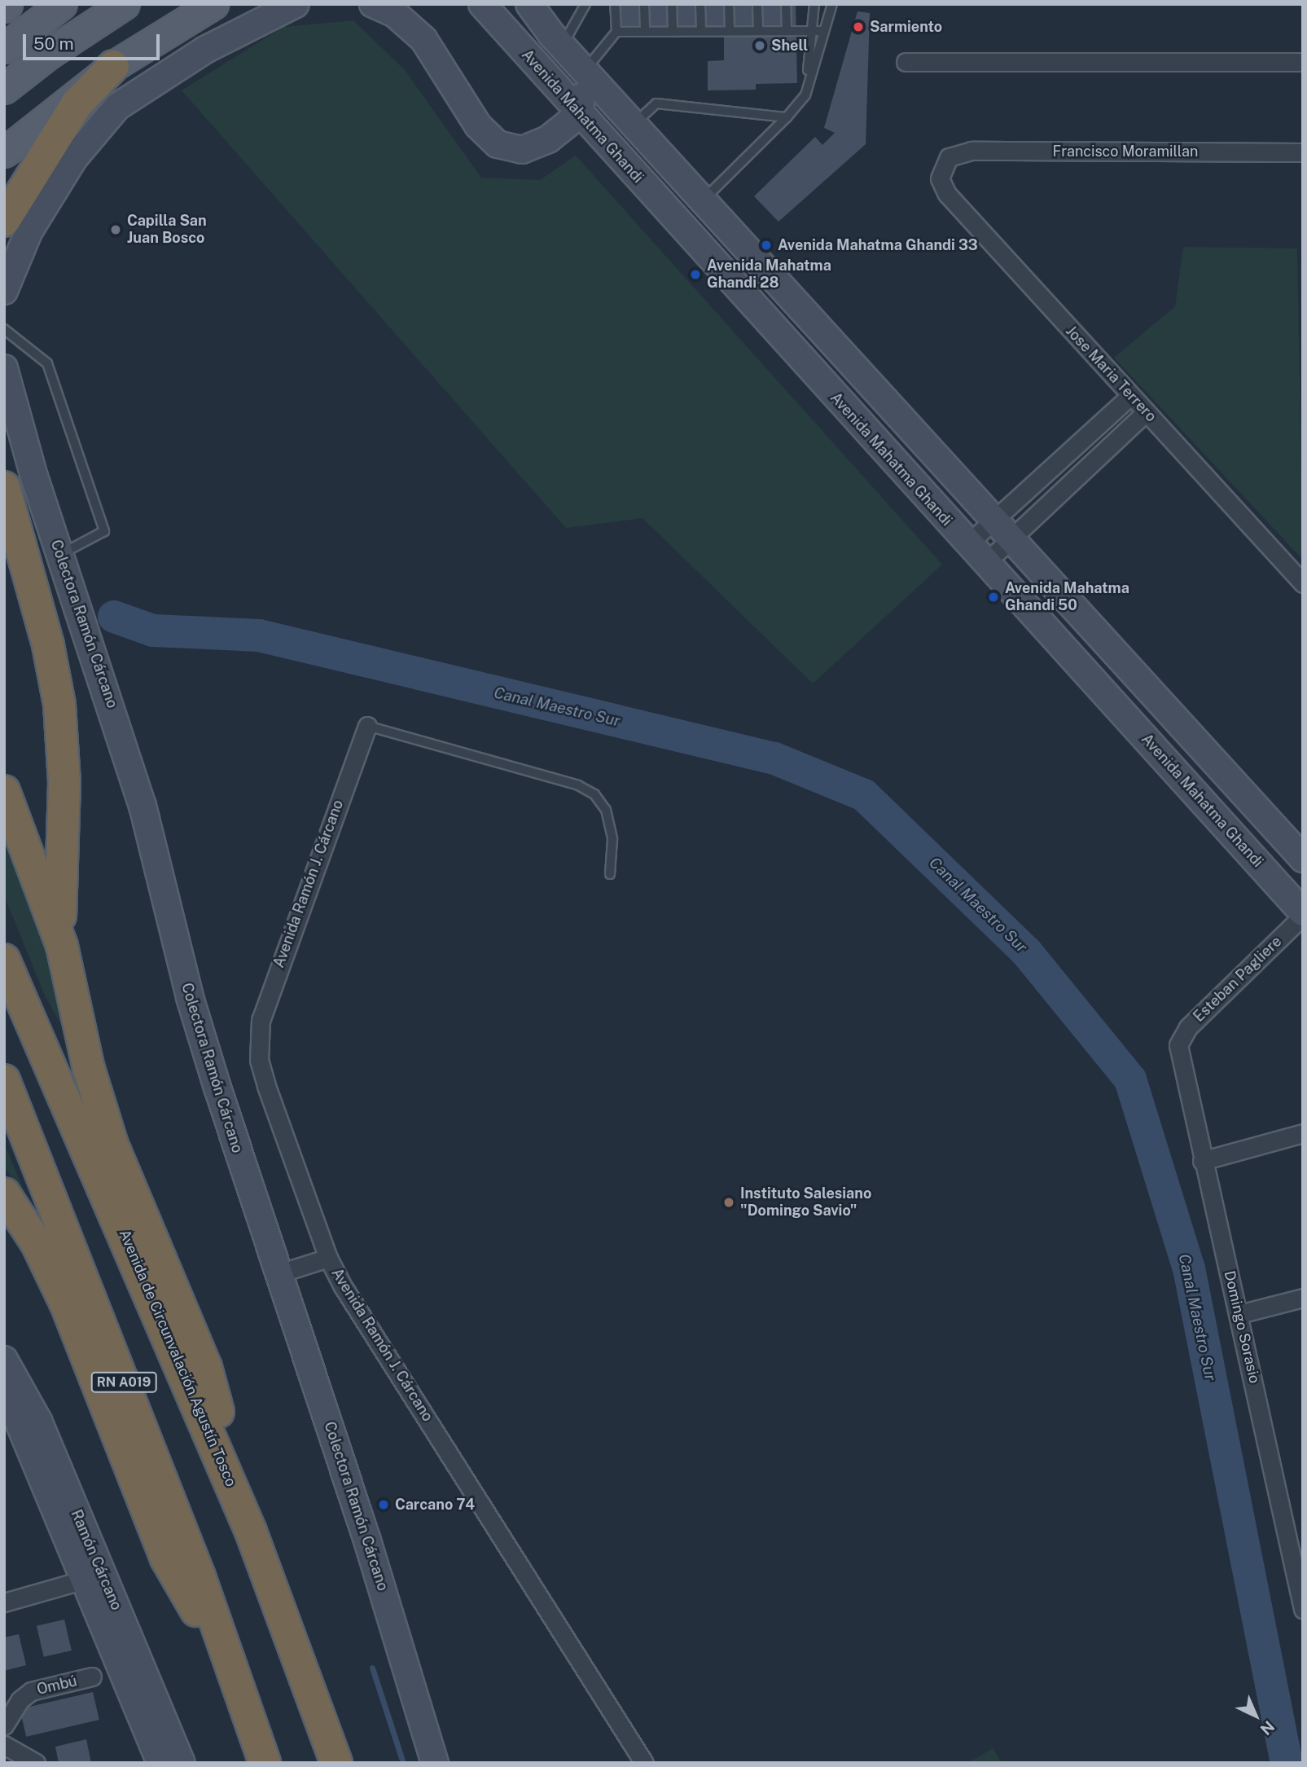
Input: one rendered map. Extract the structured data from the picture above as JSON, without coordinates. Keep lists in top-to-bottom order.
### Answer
{
  "streets": {
    "highway": ["Avenida de Circunvalación Agustín Tosco", "RN A019"],
    "main road": ["Avenida Mahatma Ghandi", "Colectora Ramón Cárcano", "Ramón Cárcano"],
    "street": [
      "Francisco Moramillan",
      "Jose Maria Terrero",
      "Avenida Ramón J. Cárcano",
      "Esteban Pagliere",
      "Domingo Sorasio",
      "Ombú"
    ]
  },
  "crossings": [
    ["Avenida Mahatma Ghandi", "Esteban Pagliere"],
    ["Francisco Moramillan", "Jose Maria Terrero"],
    ["Esteban Pagliere", "Domingo Sorasio"]
  ],
  "water": ["Canal Maestro Sur"],
  "places": [
    "Sarmiento",
    "Shell",
    "Capilla San Juan Bosco",
    "Avenida Mahatma Ghandi 33",
    "Avenida Mahatma Ghandi 28",
    "Avenida Mahatma Ghandi 50",
    "Instituto Salesiano \"Domingo Savio\"",
    "Carcano 74"
  ],
  "scale_bar": "50 m",
  "north": "bottom right"
}
